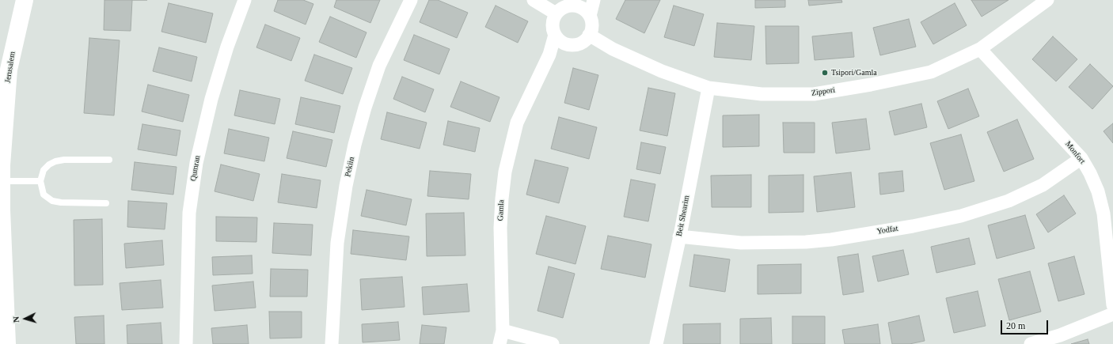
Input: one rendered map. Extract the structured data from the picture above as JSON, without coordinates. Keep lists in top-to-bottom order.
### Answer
{
  "streets": {
    "main road": ["Jerusalem"],
    "street": [
      "Zippori",
      "Monfort",
      "Pekiin",
      "Qumran",
      "Gamla",
      "Beit Shearim",
      "Yodfat"
    ]
  },
  "crossings": [
    ["Zippori", "Monfort"],
    ["Zippori", "Gamla"],
    ["Zippori", "Beit Shearim"],
    ["Monfort", "Yodfat"],
    ["Beit Shearim", "Yodfat"]
  ],
  "places": ["Tsipori/Gamla"],
  "scale_bar": "20 m",
  "north": "left"
}
